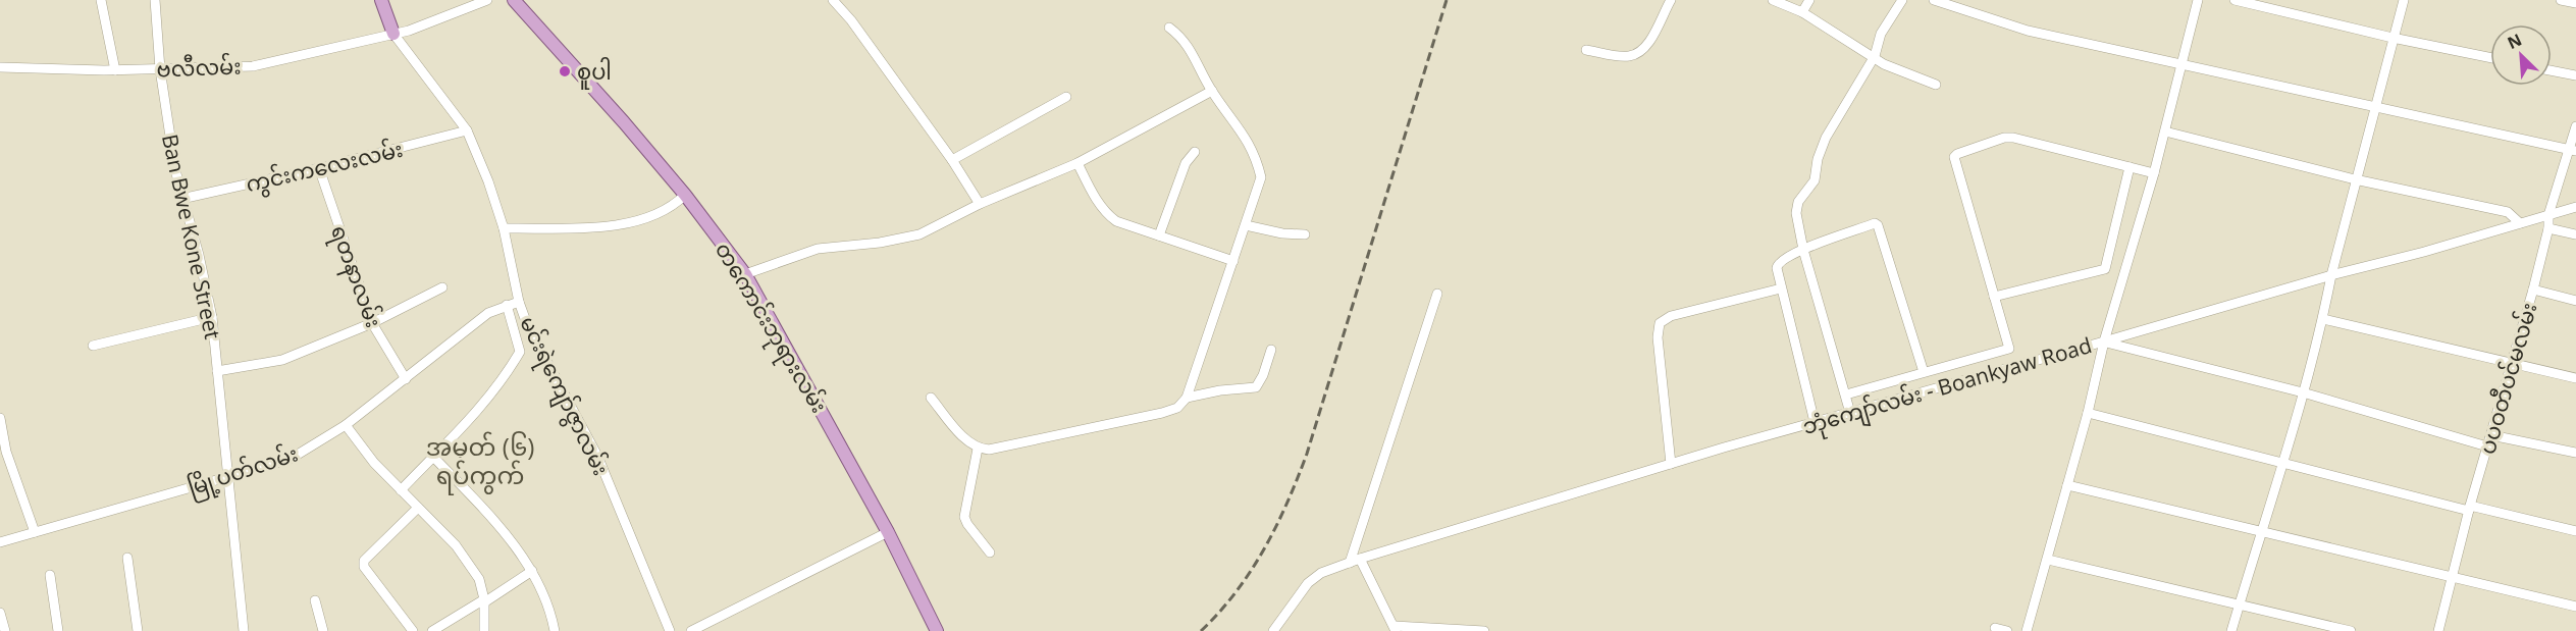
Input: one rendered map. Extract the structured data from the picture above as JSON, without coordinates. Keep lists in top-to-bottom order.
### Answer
{
  "streets": {
    "main road": ["တကောင်းဘုရားလမ်း"],
    "street": [
      "ဗလီလမ်း",
      "ကွင်းကလေးလမ်း",
      "Ban Bwe Kone Street",
      "ရတနာလမ်း",
      "ပပဝတီပင်မလမ်း",
      "ဘုံကျော်လမ်း - Boankyaw Road",
      "မင်းရဲကျော်ဇွာလမ်း",
      "မြို့ပတ်လမ်း"
    ]
  },
  "crossings": [
    ["ဗလီလမ်း", "Ban Bwe Kone Street"],
    ["ဗလီလမ်း", "မင်းရဲကျော်ဇွာလမ်း"],
    ["ကွင်းကလေးလမ်း", "Ban Bwe Kone Street"],
    ["ကွင်းကလေးလမ်း", "ရတနာလမ်း"],
    ["ကွင်းကလေးလမ်း", "မင်းရဲကျော်ဇွာလမ်း"],
    ["Ban Bwe Kone Street", "မြို့ပတ်လမ်း"],
    ["ရတနာလမ်း", "မြို့ပတ်လမ်း"],
    ["ပပဝတီပင်မလမ်း", "ဘုံကျော်လမ်း - Boankyaw Road"],
    ["မင်းရဲကျော်ဇွာလမ်း", "မြို့ပတ်လမ်း"]
  ],
  "districts": ["အမှတ် (၆) ရပ်ကွက်"],
  "places": ["စူပါ"],
  "north": "top left"
}
